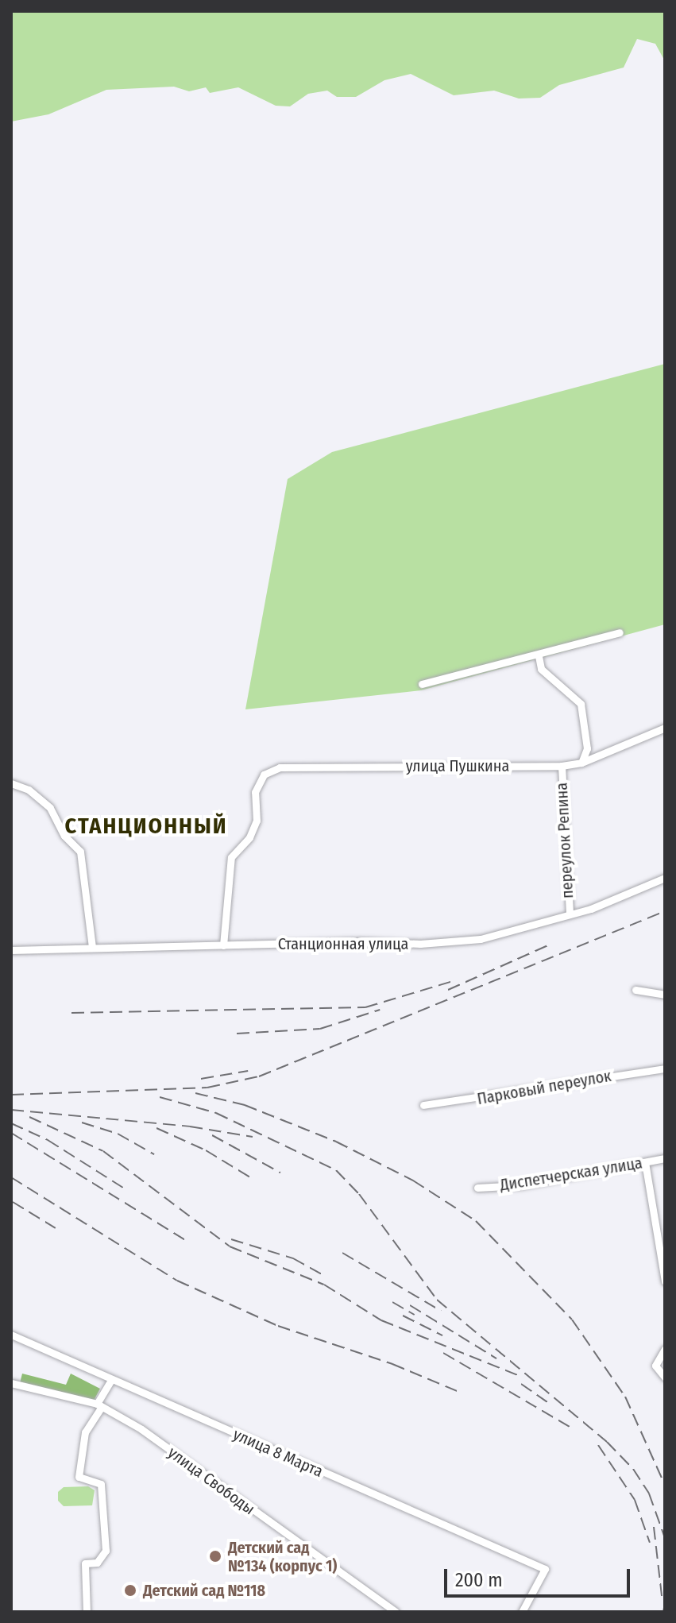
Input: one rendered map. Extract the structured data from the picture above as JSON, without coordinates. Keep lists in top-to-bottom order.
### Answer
{
  "streets": {
    "street": [
      "улица Пушкина",
      "переулок Репина",
      "Станционная улица",
      "Парковый переулок",
      "Диспетчерская улица",
      "улица 8 Марта",
      "улица Свободы"
    ]
  },
  "crossings": [
    ["улица Пушкина", "переулок Репина"],
    ["улица Пушкина", "Станционная улица"],
    ["переулок Репина", "Станционная улица"]
  ],
  "districts": ["СТАНЦИОННЫЙ"],
  "places": ["Детский сад №134 (корпус 1)", "Детский сад №118"],
  "scale_bar": "200 m"
}
